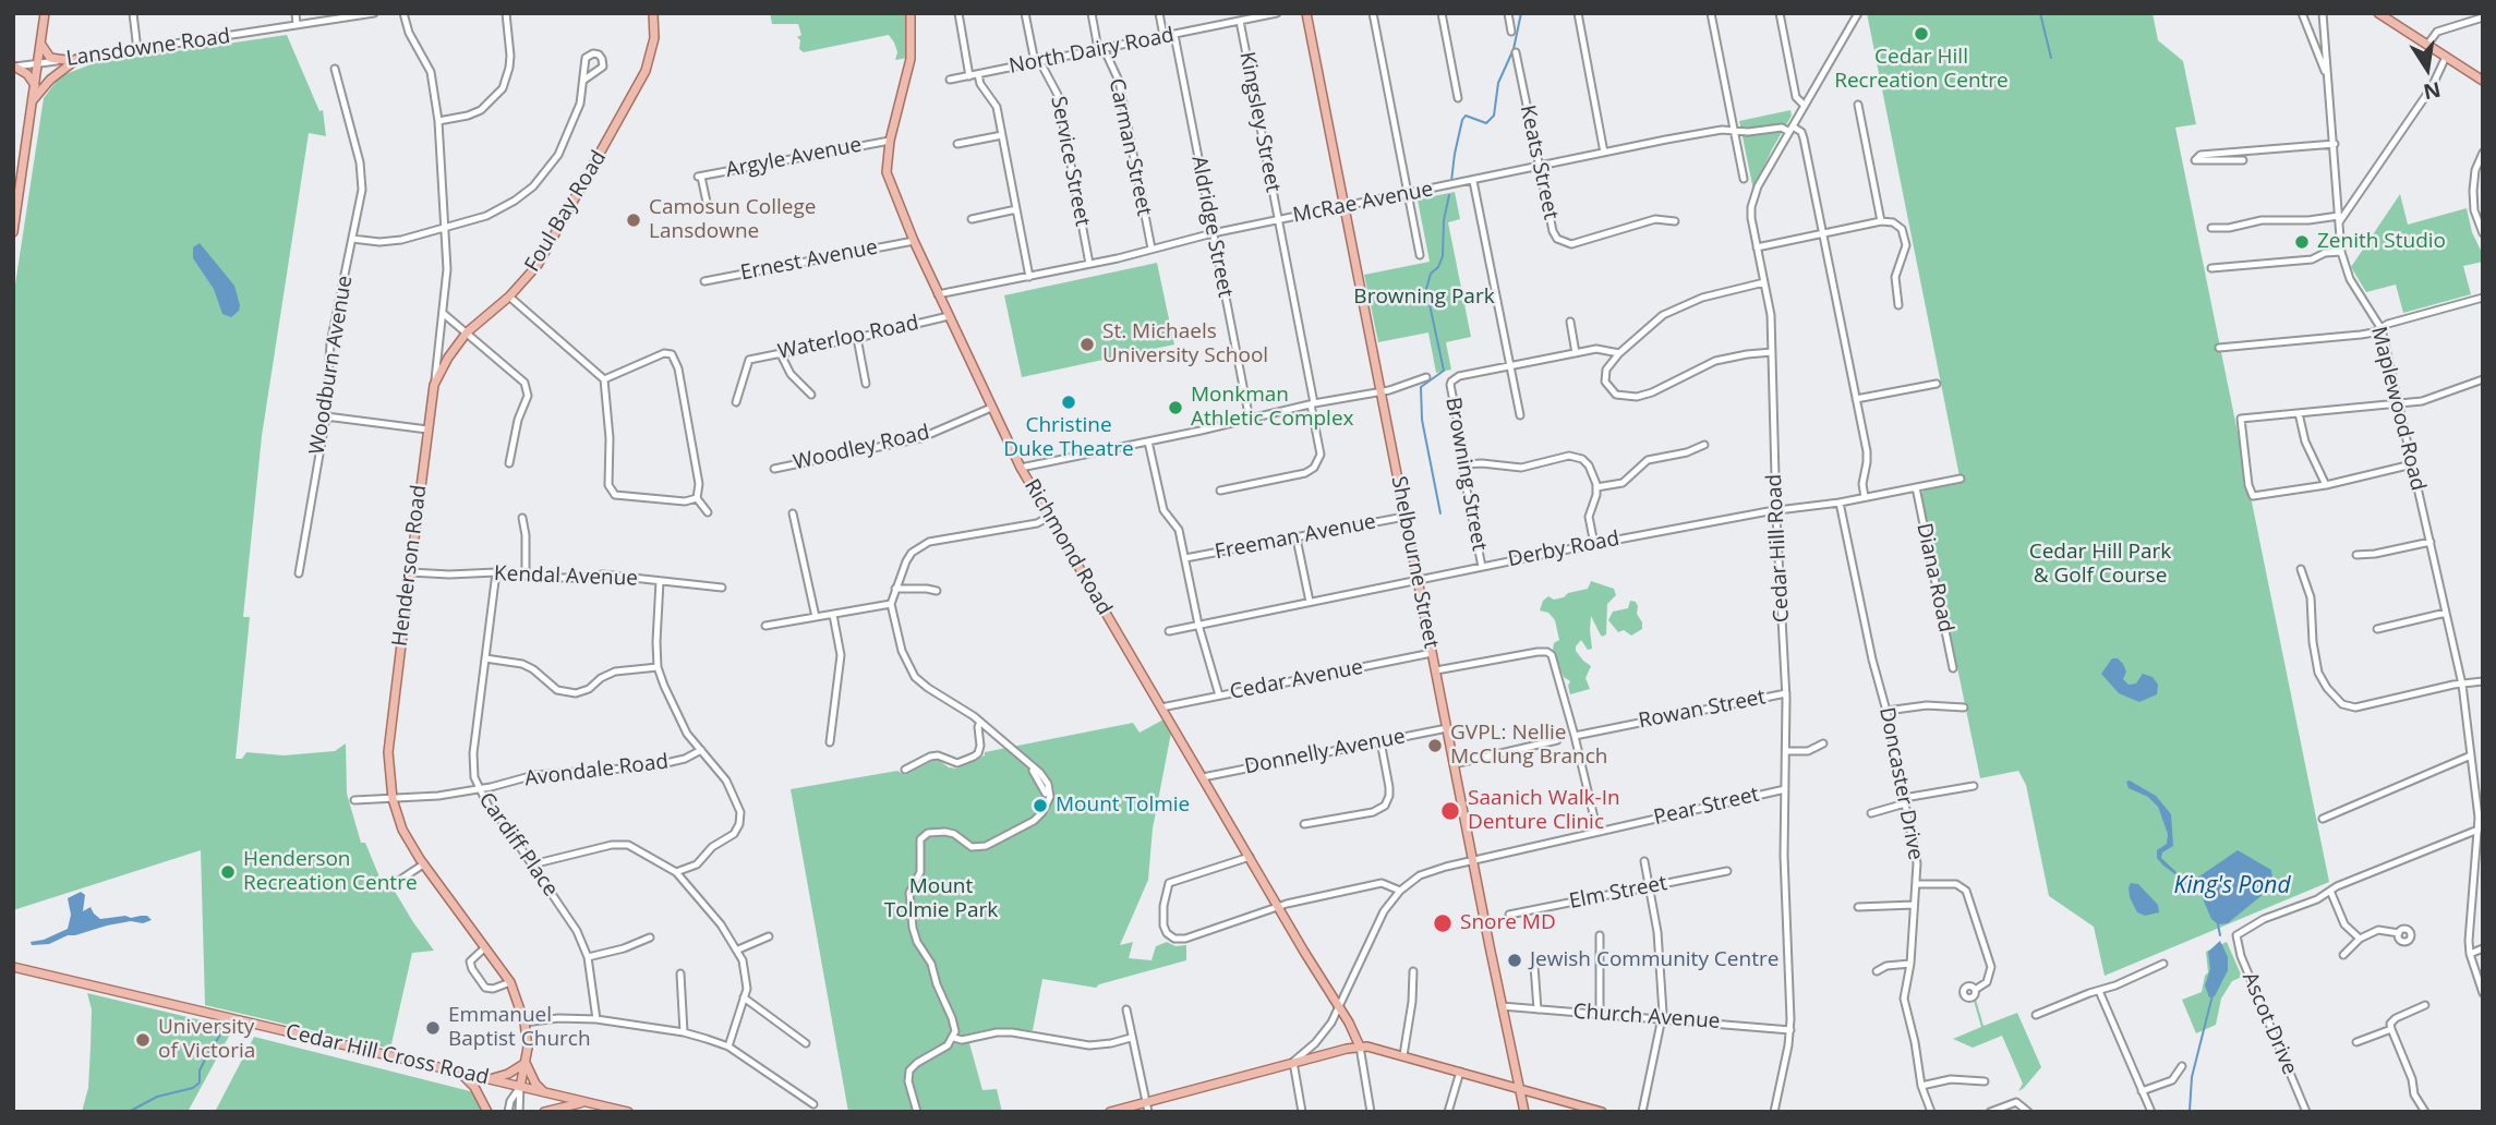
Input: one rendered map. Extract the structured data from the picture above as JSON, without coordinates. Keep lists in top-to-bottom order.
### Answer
{
  "streets": {
    "main road": [
      "Foul Bay Road",
      "Richmond Road",
      "Shelbourne Street",
      "Henderson Road",
      "Cedar Hill Cross Road"
    ],
    "street": [
      "Lansdowne Road",
      "North Dairy Road",
      "Kingsley Street",
      "Carman Street",
      "Argyle Avenue",
      "Service Street",
      "Keats Street",
      "McRae Avenue",
      "Aldridge Street",
      "Ernest Avenue",
      "Waterloo Road",
      "Woodburn Avenue",
      "Maplewood Road",
      "Woodley Road",
      "Browning Street",
      "Freeman Avenue",
      "Cedar Hill Road",
      "Derby Road",
      "Kendal Avenue",
      "Diana Road",
      "Cedar Avenue",
      "Rowan Street",
      "Donnelly Avenue",
      "Avondale Road",
      "Doncaster Drive",
      "Pear Street",
      "Cardiff Place",
      "Elm Street",
      "Church Avenue",
      "Ascot Drive"
    ]
  },
  "crossings": [
    ["North Dairy Road", "Kingsley Street"],
    ["North Dairy Road", "Carman Street"],
    ["North Dairy Road", "Service Street"],
    ["North Dairy Road", "Aldridge Street"],
    ["Kingsley Street", "McRae Avenue"],
    ["Carman Street", "McRae Avenue"],
    ["Argyle Avenue", "Richmond Road"],
    ["Service Street", "McRae Avenue"],
    ["Keats Street", "McRae Avenue"],
    ["McRae Avenue", "Aldridge Street"],
    ["McRae Avenue", "Richmond Road"],
    ["McRae Avenue", "Cedar Hill Road"],
    ["McRae Avenue", "Shelbourne Street"],
    ["Foul Bay Road", "Henderson Road"],
    ["Ernest Avenue", "Richmond Road"],
    ["Waterloo Road", "Richmond Road"],
    ["Woodley Road", "Richmond Road"],
    ["Browning Street", "Derby Road"],
    ["Freeman Avenue", "Shelbourne Street"],
    ["Richmond Road", "Cedar Avenue"],
    ["Richmond Road", "Donnelly Avenue"],
    ["Cedar Hill Road", "Derby Road"],
    ["Cedar Hill Road", "Rowan Street"],
    ["Cedar Hill Road", "Pear Street"],
    ["Cedar Hill Road", "Church Avenue"],
    ["Derby Road", "Shelbourne Street"],
    ["Derby Road", "Diana Road"],
    ["Derby Road", "Doncaster Drive"],
    ["Shelbourne Street", "Cedar Avenue"],
    ["Shelbourne Street", "Donnelly Avenue"],
    ["Shelbourne Street", "Pear Street"],
    ["Shelbourne Street", "Church Avenue"],
    ["Henderson Road", "Kendal Avenue"],
    ["Henderson Road", "Avondale Road"],
    ["Henderson Road", "Cedar Hill Cross Road"],
    ["Kendal Avenue", "Cardiff Place"],
    ["Avondale Road", "Cardiff Place"]
  ],
  "water": ["King's Pond"],
  "parks": ["Browning Park", "Cedar Hill Park & Golf Course", "Mount Tolmie Park"],
  "places": [
    "Cedar Hill Recreation Centre",
    "Camosun College Lansdowne",
    "Zenith Studio",
    "St. Michaels University School",
    "Christine Duke Theatre",
    "Monkman Athletic Complex",
    "GVPL: Nellie McClung Branch",
    "Mount Tolmie",
    "Saanich Walk-In Denture Clinic",
    "Henderson Recreation Centre",
    "Snore MD",
    "Jewish Community Centre",
    "Emmanuel Baptist Church",
    "University of Victoria"
  ],
  "north": "bottom"
}
